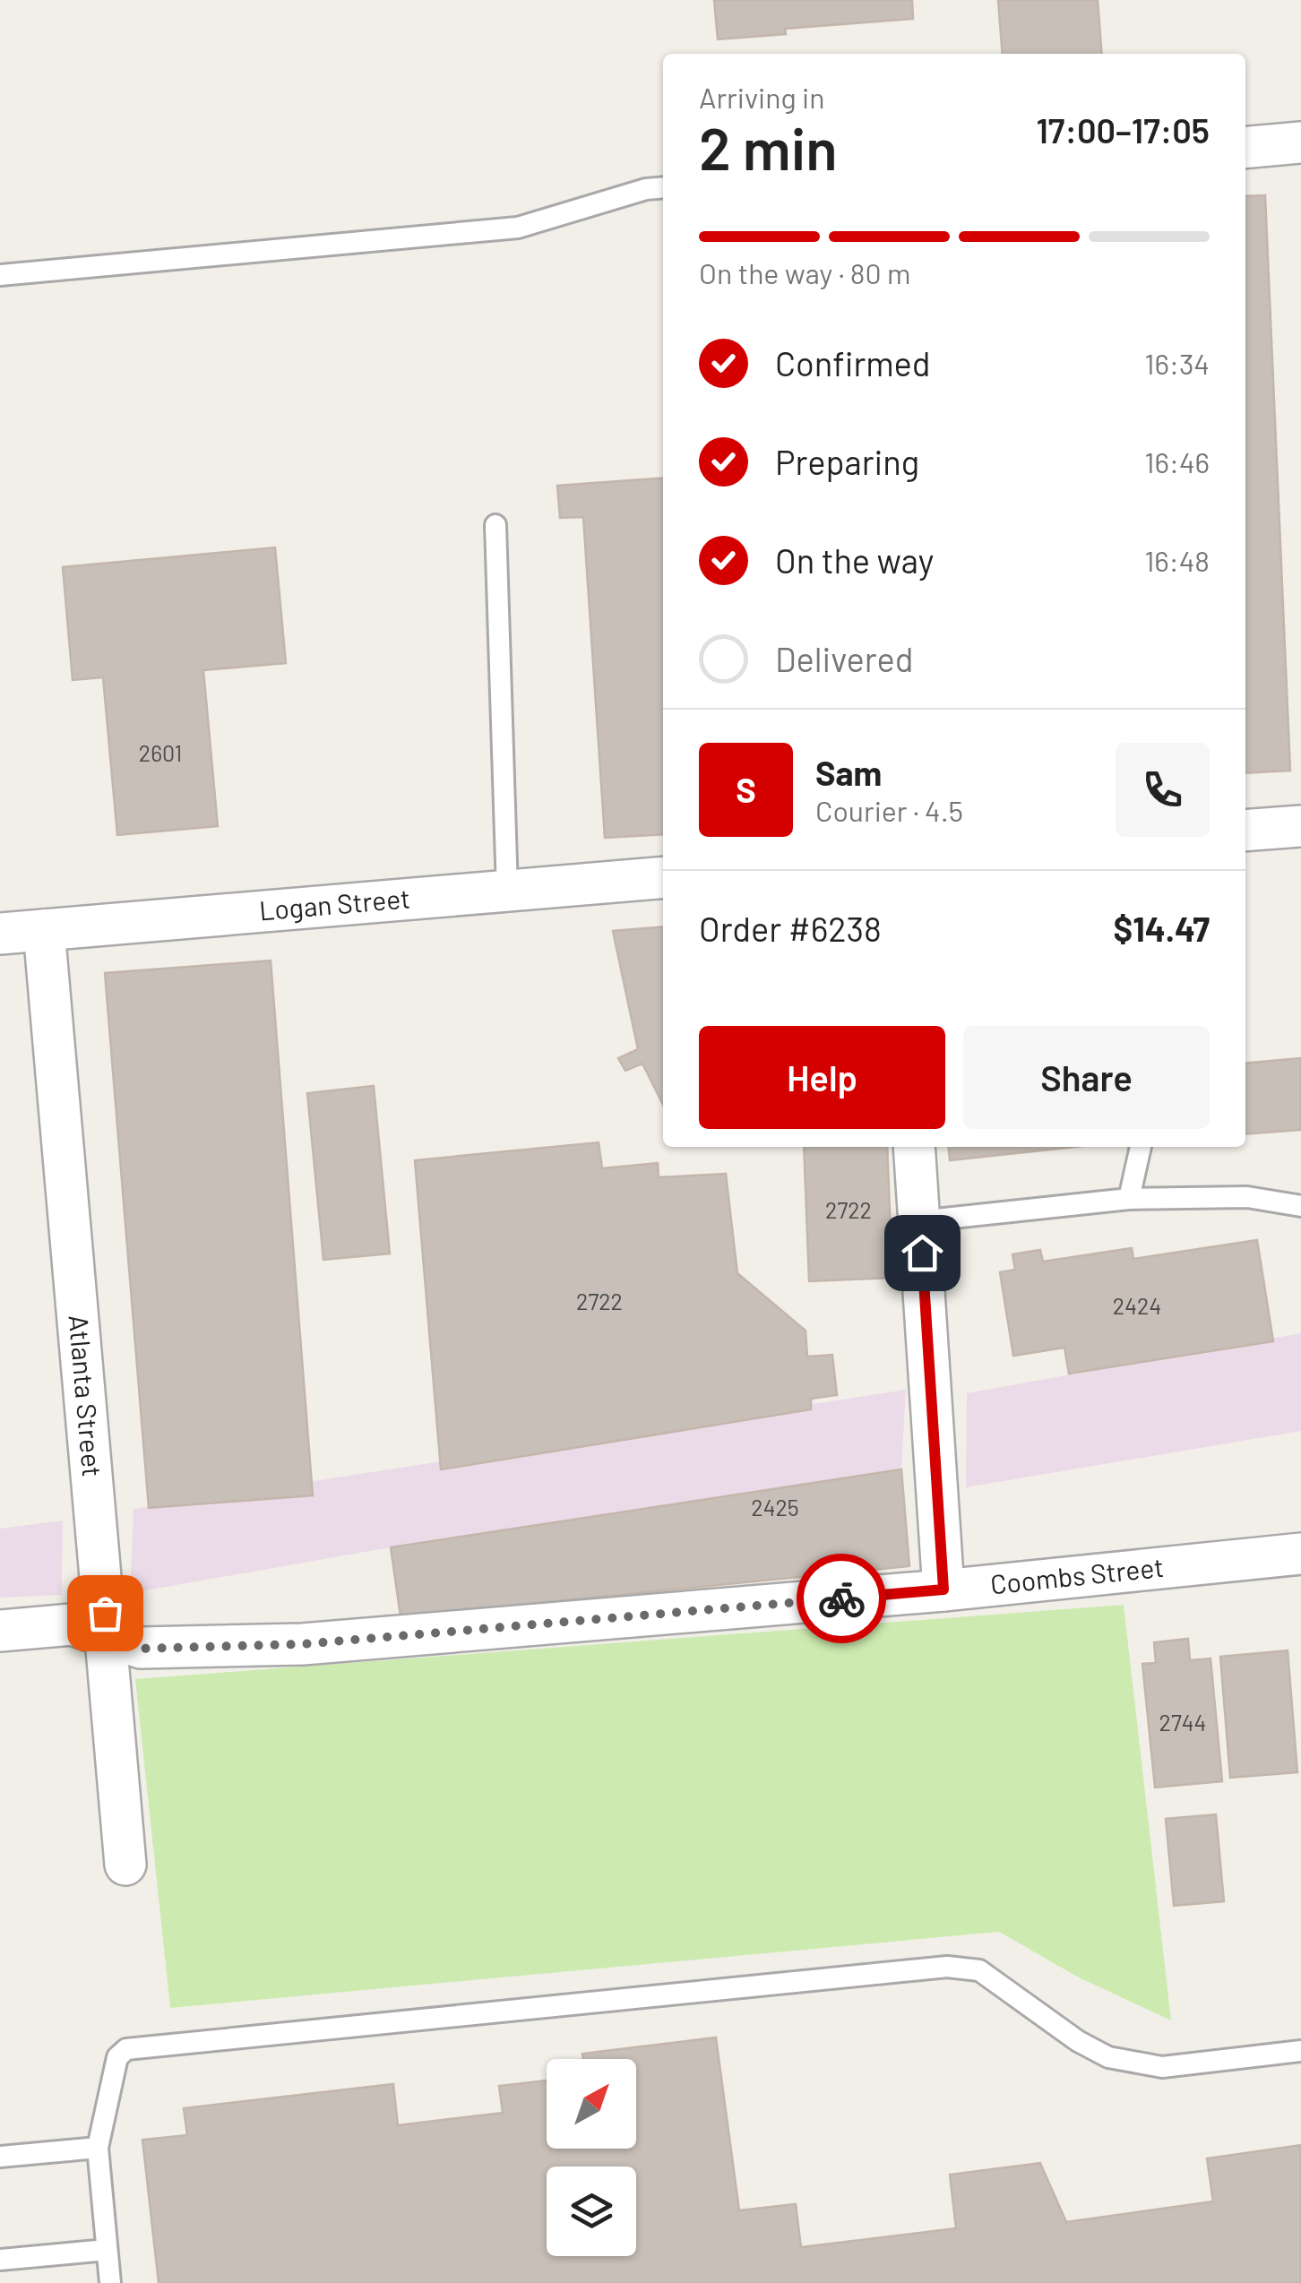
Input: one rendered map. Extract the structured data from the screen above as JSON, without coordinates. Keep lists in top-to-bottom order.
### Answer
{
  "streets": {
    "street": ["Logan Street", "Atlanta Street", "Coombs Street"]
  },
  "crossings": [
    ["Logan Street", "Atlanta Street"],
    ["Atlanta Street", "Coombs Street"]
  ],
  "house_numbers": [
    "2601",
    "2722",
    "2722",
    "2424",
    "2425",
    "2744"
  ],
  "north": "top right",
  "page": {
    "heading": ["2 min", "Arriving in", "17:00–17:05"],
    "panel": [
      "Sam",
      "Courier · 4.5",
      "Order #6238",
      "$14.47"
    ],
    "bar": "On the way · 80 m",
    "list": [
      ["Confirmed", "16:34"],
      ["Preparing", "16:46"],
      ["On the way", "16:48"],
      "Delivered"
    ],
    "round": "S",
    "buttons": ["Help", "Share"]
  }
}
